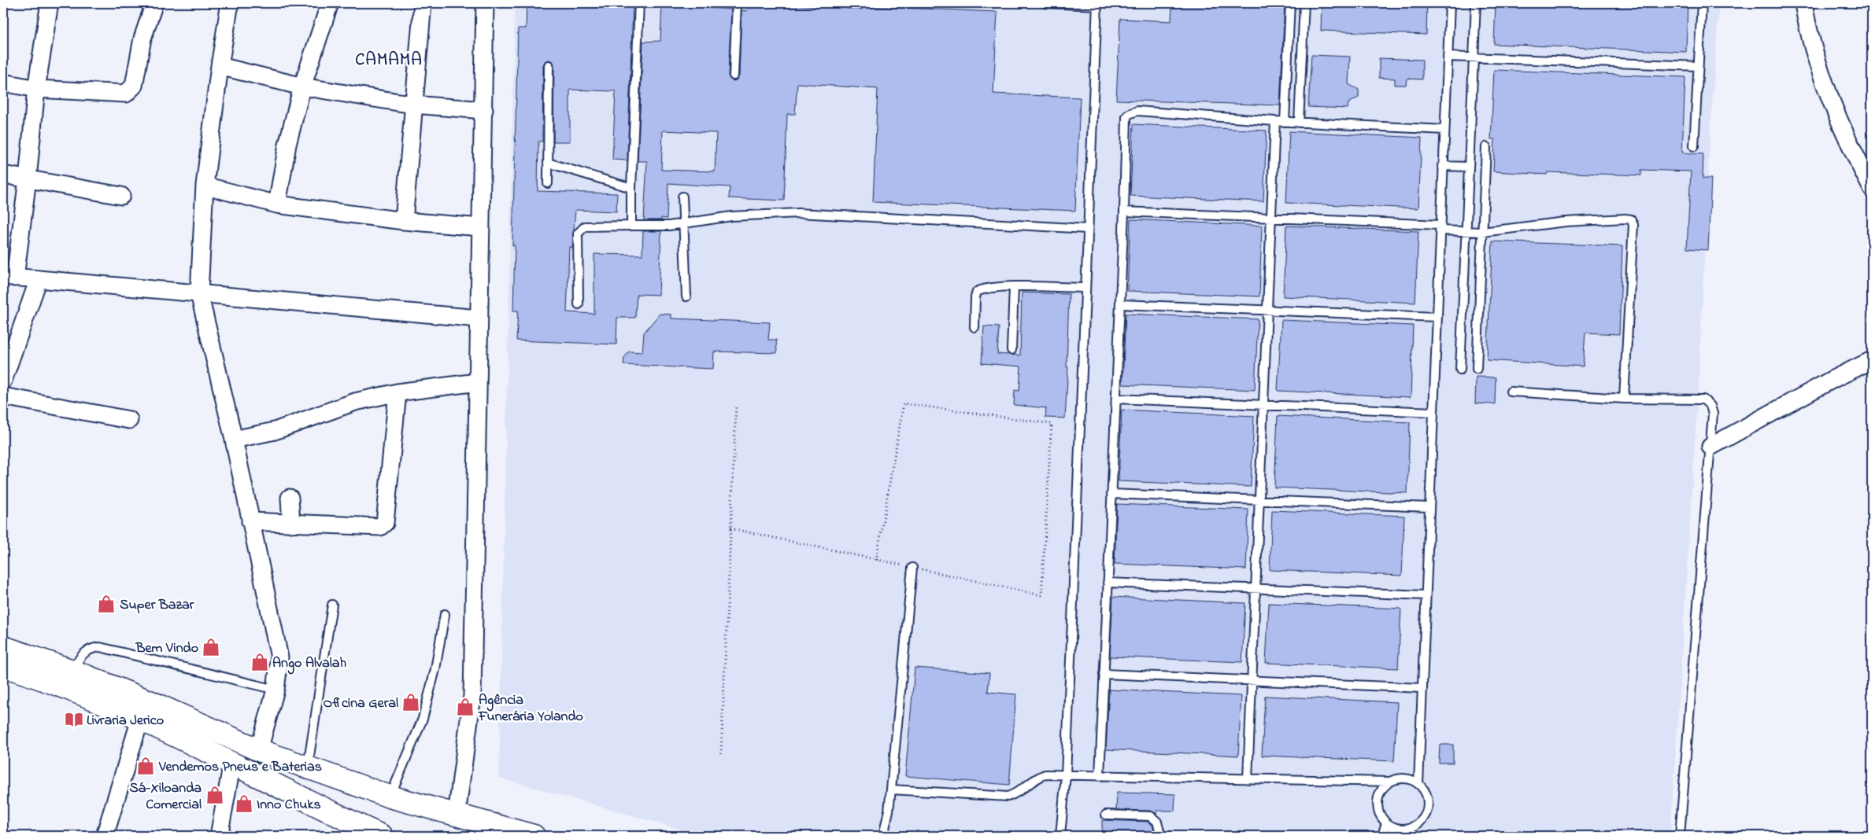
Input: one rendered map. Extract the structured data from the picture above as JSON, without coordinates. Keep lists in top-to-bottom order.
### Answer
{
  "districts": ["CAMAMA"],
  "places": {
    "shop": [
      "Super Bazar",
      "Bem Vindo",
      "Ango Alvalah",
      "Oficina Geral",
      "Agência Funerária Yolando",
      "Vendemos Pneus e Baterias",
      "Sá-Xiloanda Comercial",
      "Inno Chuks"
    ],
    "library": ["Livraria Jerico"]
  }
}
